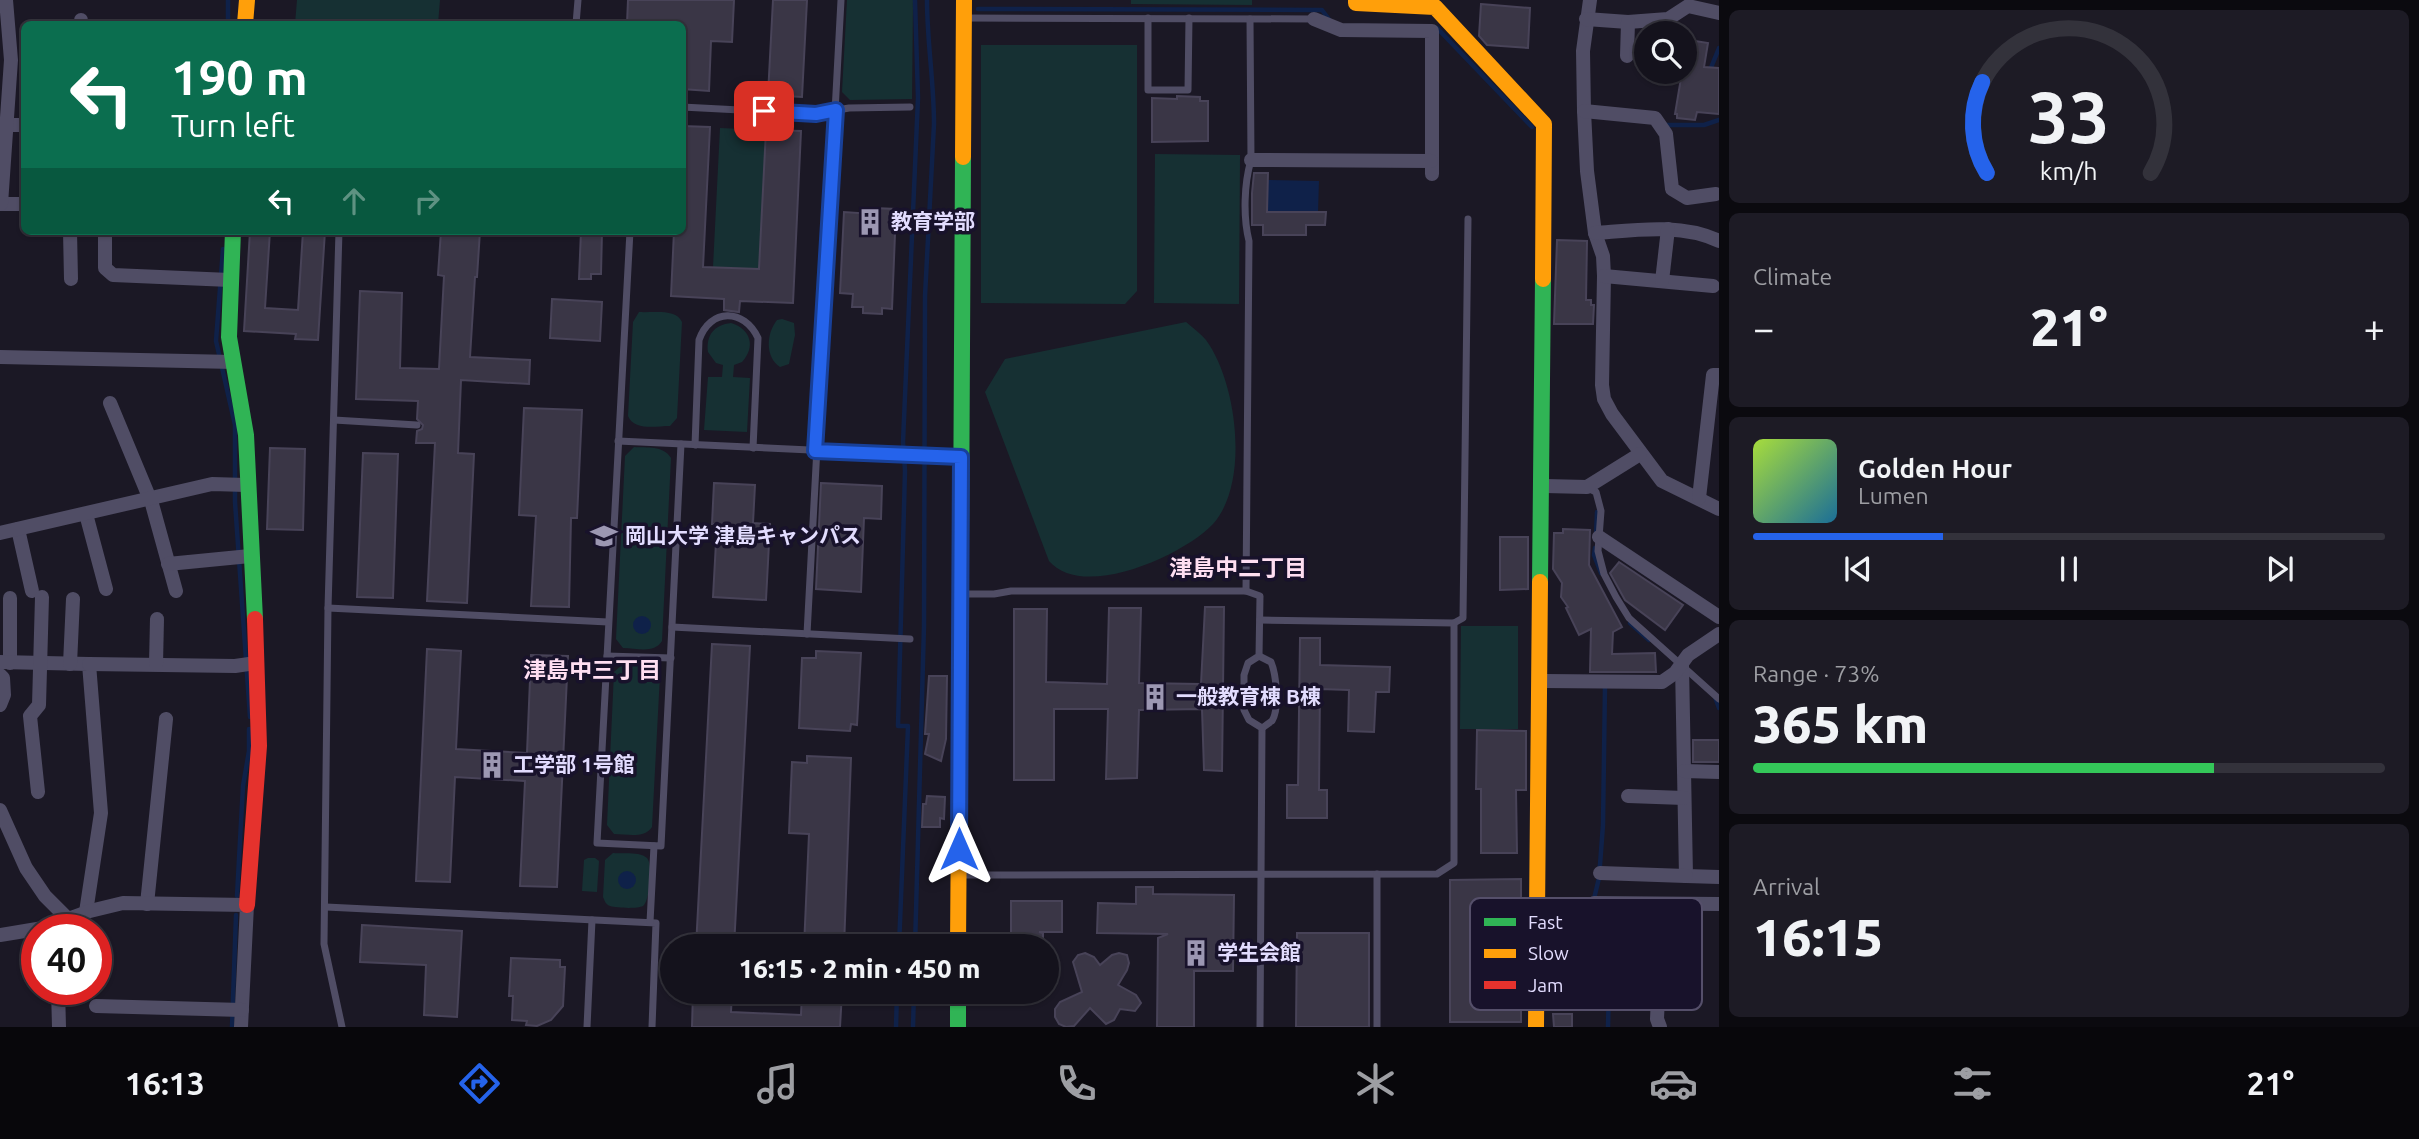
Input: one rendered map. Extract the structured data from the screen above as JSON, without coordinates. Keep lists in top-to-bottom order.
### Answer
{
  "districts": ["津島中二丁目", "津島中三丁目"],
  "places": {
    "building": [
      "教育学部",
      "一般教育棟 B棟",
      "工学部 1号館",
      "学生会館"
    ],
    "school or university": ["岡山大学 津島キャンパス"]
  },
  "legend": ["Fast", "Slow", "Jam"],
  "page": {
    "turn": ["190 m", "Turn left"],
    "tile": [
      "Climate",
      ["Range · 73%", "365 km"],
      ["Arrival", "16:15"]
    ],
    "heat": ["−", "21°", "+"],
    "song": ["Golden Hour", "Lumen"],
    "limit": "40",
    "trip": "16:15 · 2 min · 450 m",
    "tabs": ["16:13", "21°"],
    "gauge": ["33", "km/h"]
  }
}
